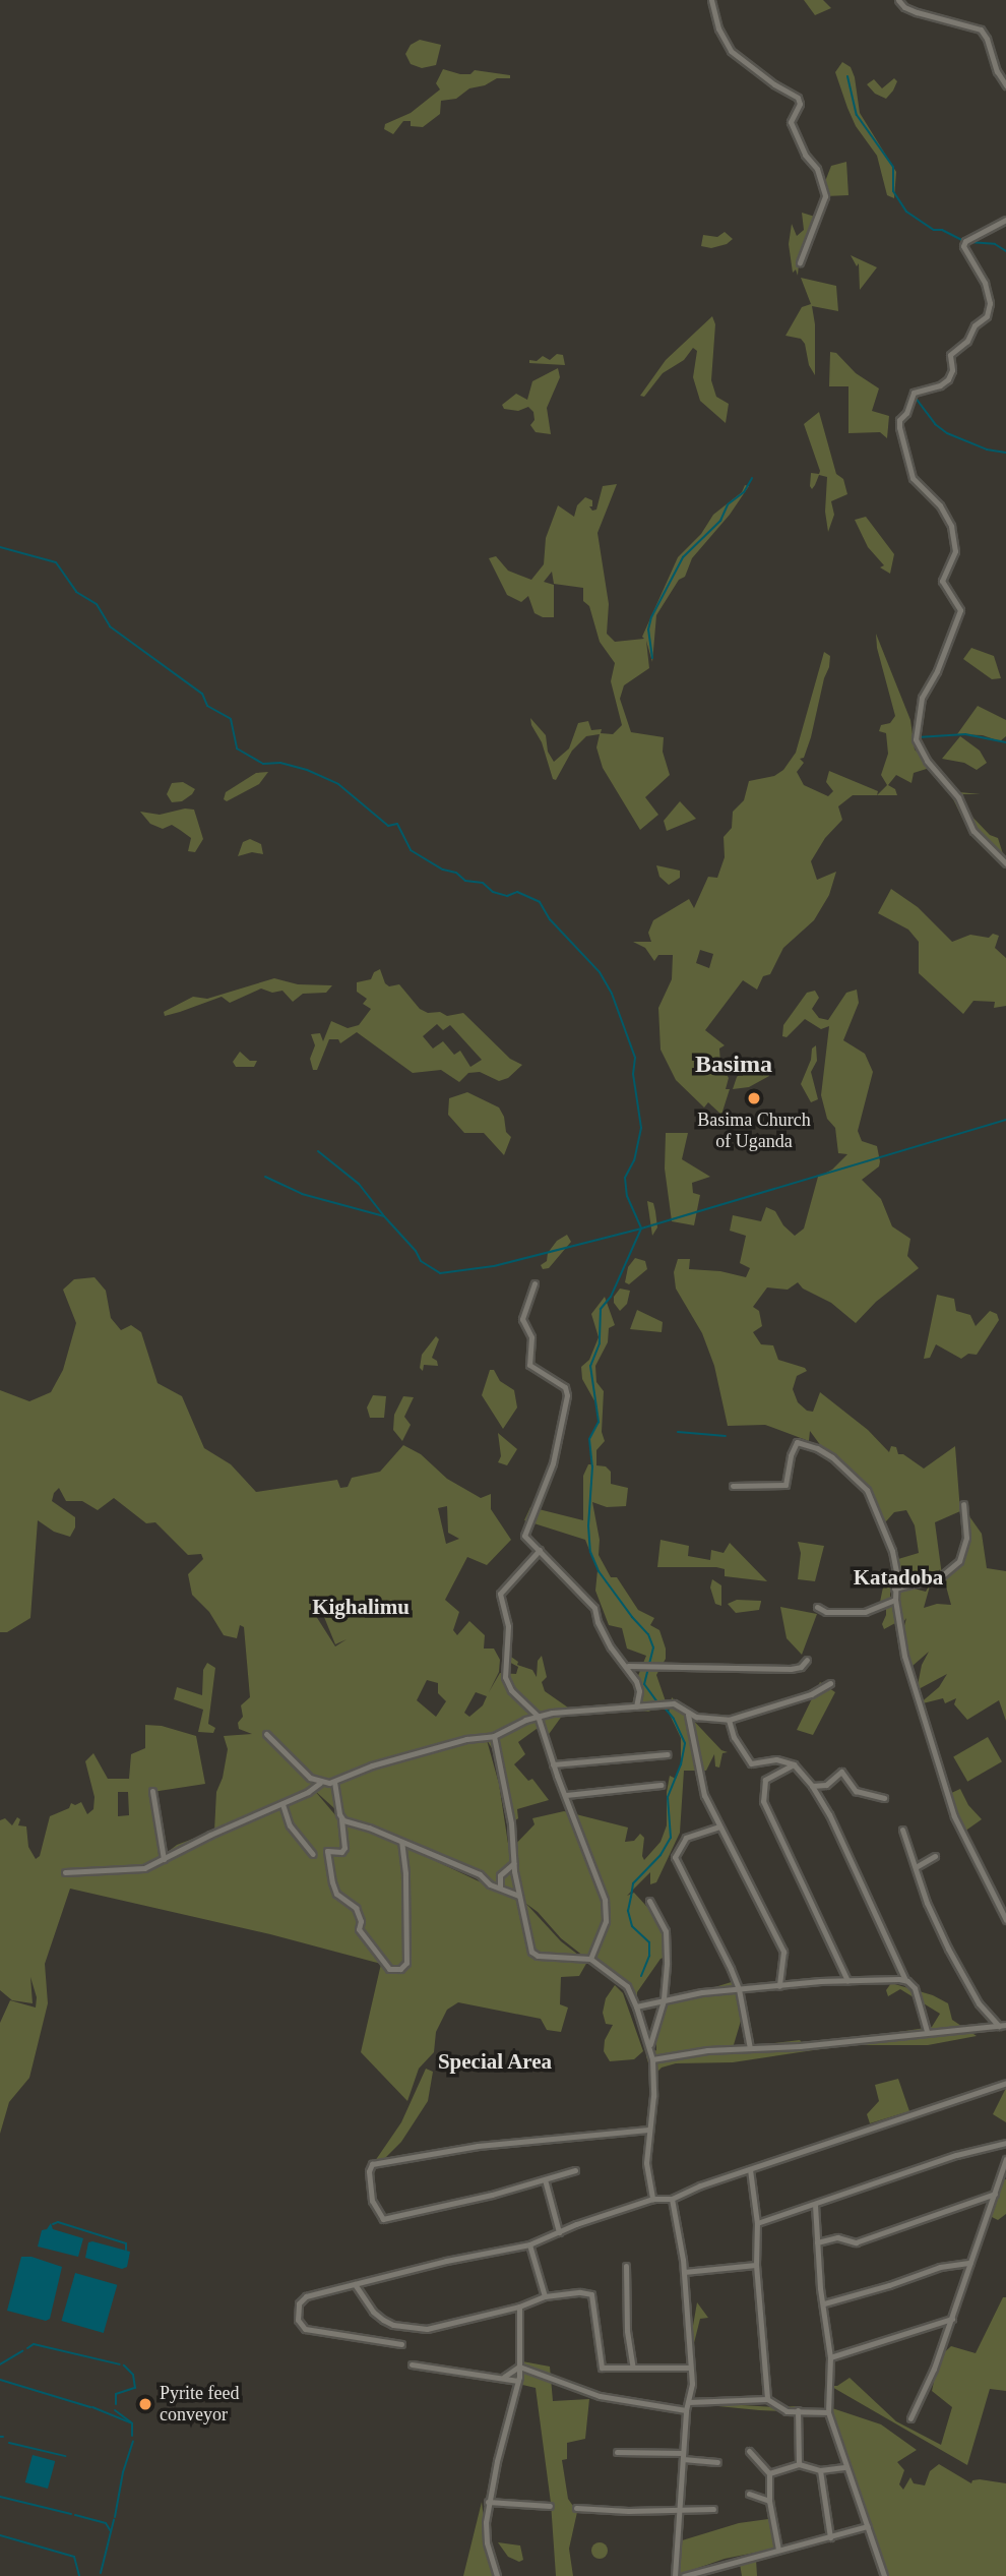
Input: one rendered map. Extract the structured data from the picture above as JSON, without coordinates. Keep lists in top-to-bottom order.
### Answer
{
  "districts": [
    "Basima",
    "Katadoba",
    "Kighalimu",
    "Special Area"
  ],
  "places": ["Basima Church of Uganda", "Pyrite feed conveyor"]
}
